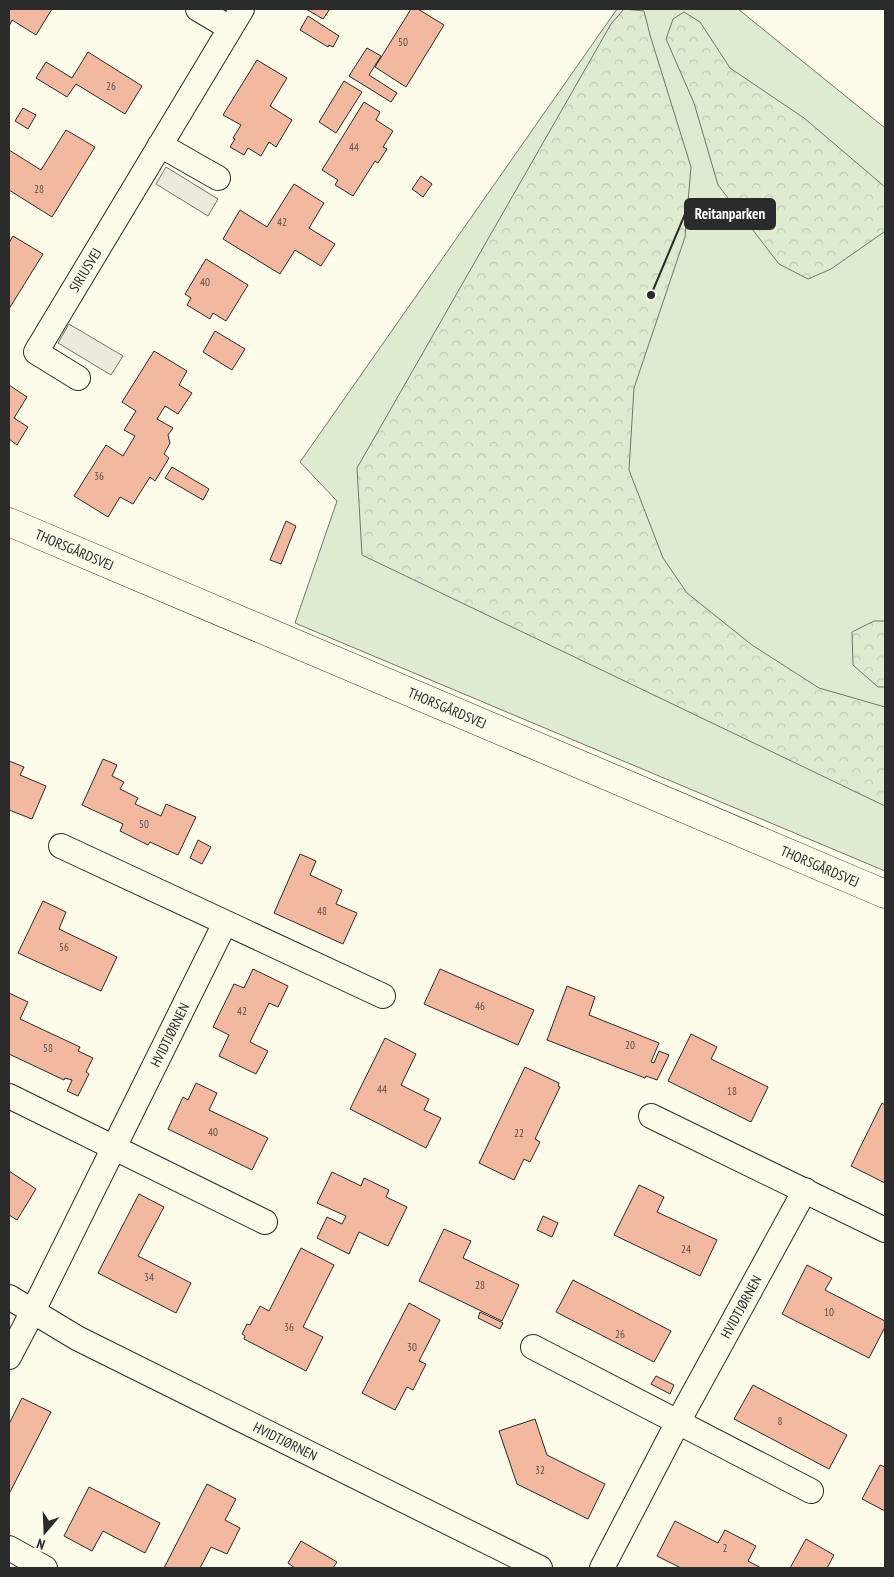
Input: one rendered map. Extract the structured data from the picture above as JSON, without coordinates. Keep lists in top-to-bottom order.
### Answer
{
  "streets": {
    "street": ["SIRIUSVEJ", "THORSGÅRDSVEJ", "HVIDTJØRNEN"]
  },
  "places": ["Reitanparken"],
  "house_numbers": [
    "50",
    "26",
    "44",
    "28",
    "42",
    "40",
    "36",
    "50",
    "48",
    "56",
    "46",
    "42",
    "20",
    "58",
    "44",
    "18",
    "40",
    "22",
    "24",
    "34",
    "28",
    "10",
    "36",
    "26",
    "30",
    "8",
    "32",
    "2"
  ],
  "north": "bottom"
}
